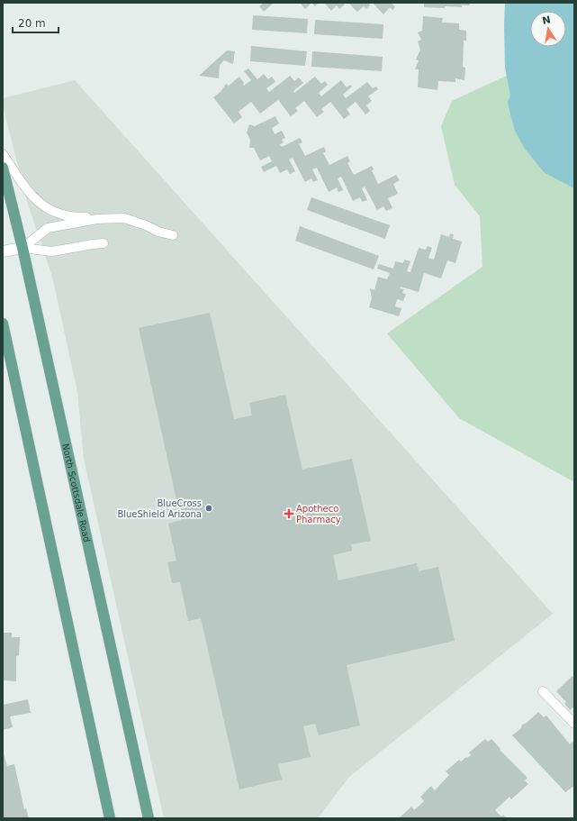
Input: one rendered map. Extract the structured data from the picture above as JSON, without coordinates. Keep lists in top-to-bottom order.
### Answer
{
  "streets": {
    "main road": ["North Scottsdale Road"]
  },
  "places": {
    "other": ["BlueCross BlueShield Arizona"],
    "health": ["Apotheco Pharmacy"]
  },
  "scale_bar": "20 m",
  "north": "top"
}
